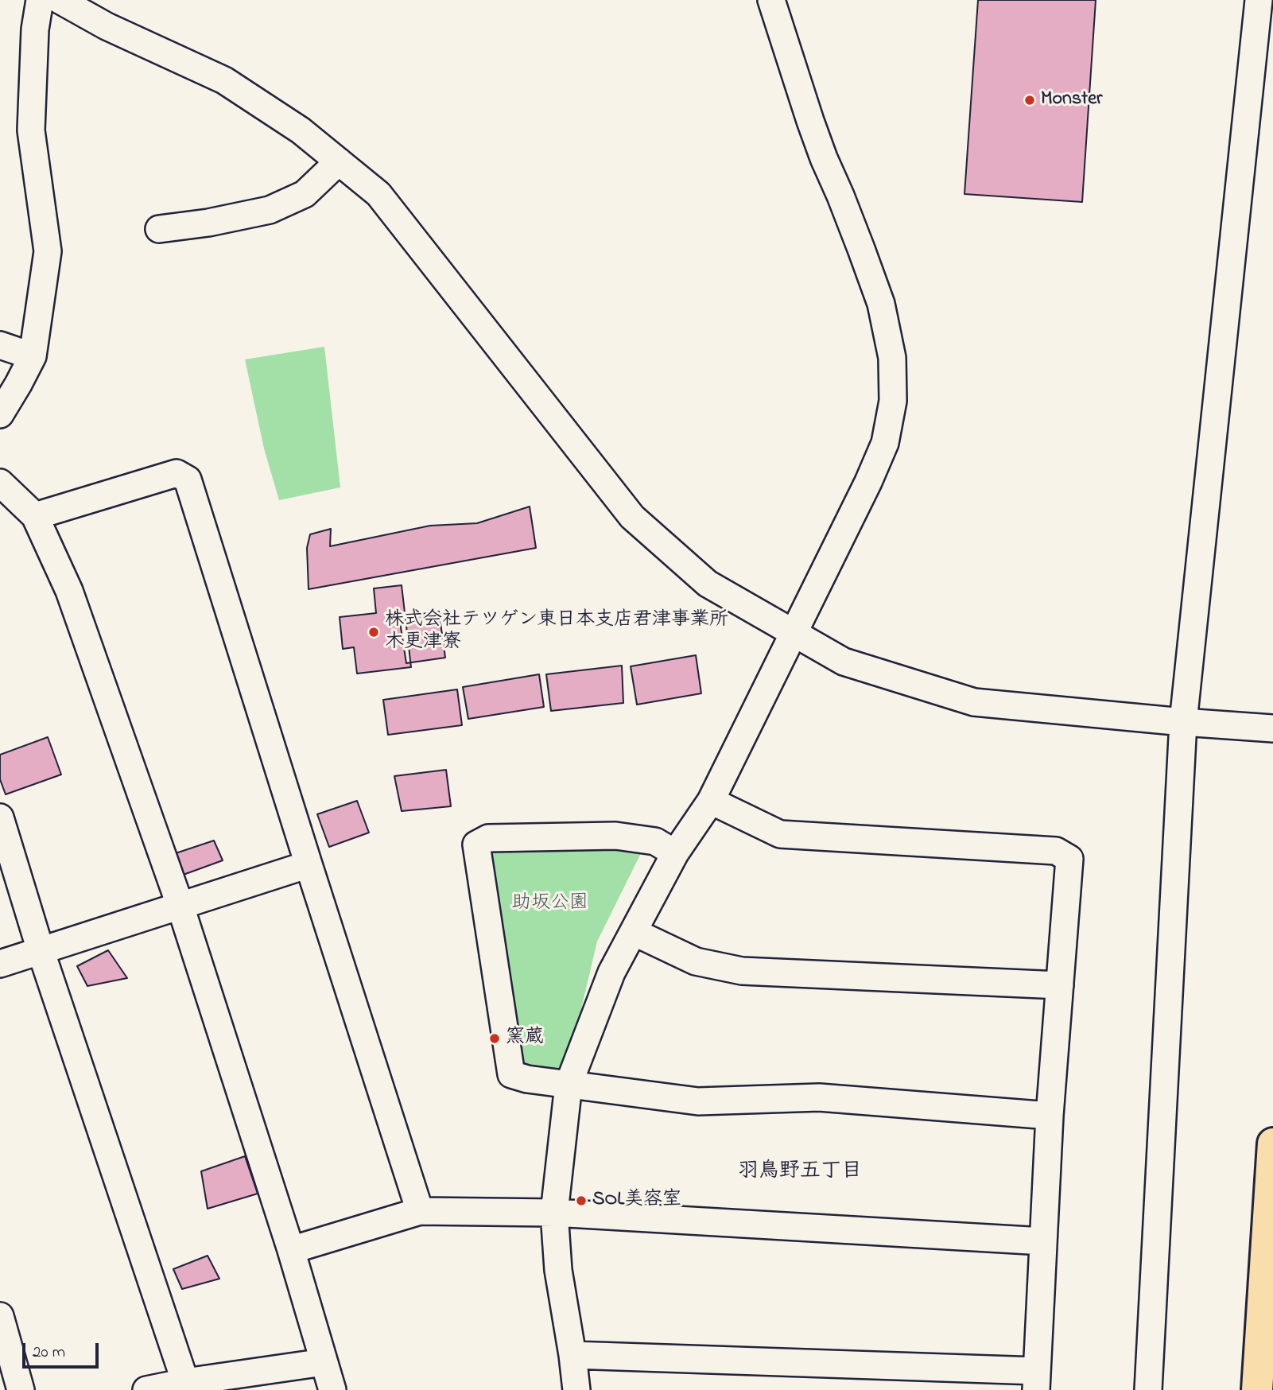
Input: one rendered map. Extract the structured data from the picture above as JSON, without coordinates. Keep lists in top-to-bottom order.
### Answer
{
  "districts": ["羽鳥野五丁目"],
  "parks": ["助坂公園"],
  "places": [
    "Monster",
    "株式会社テツゲン東日本支店君津事業所 木更津寮",
    "窯蔵",
    "SOL美容室"
  ],
  "scale_bar": "20 m"
}
